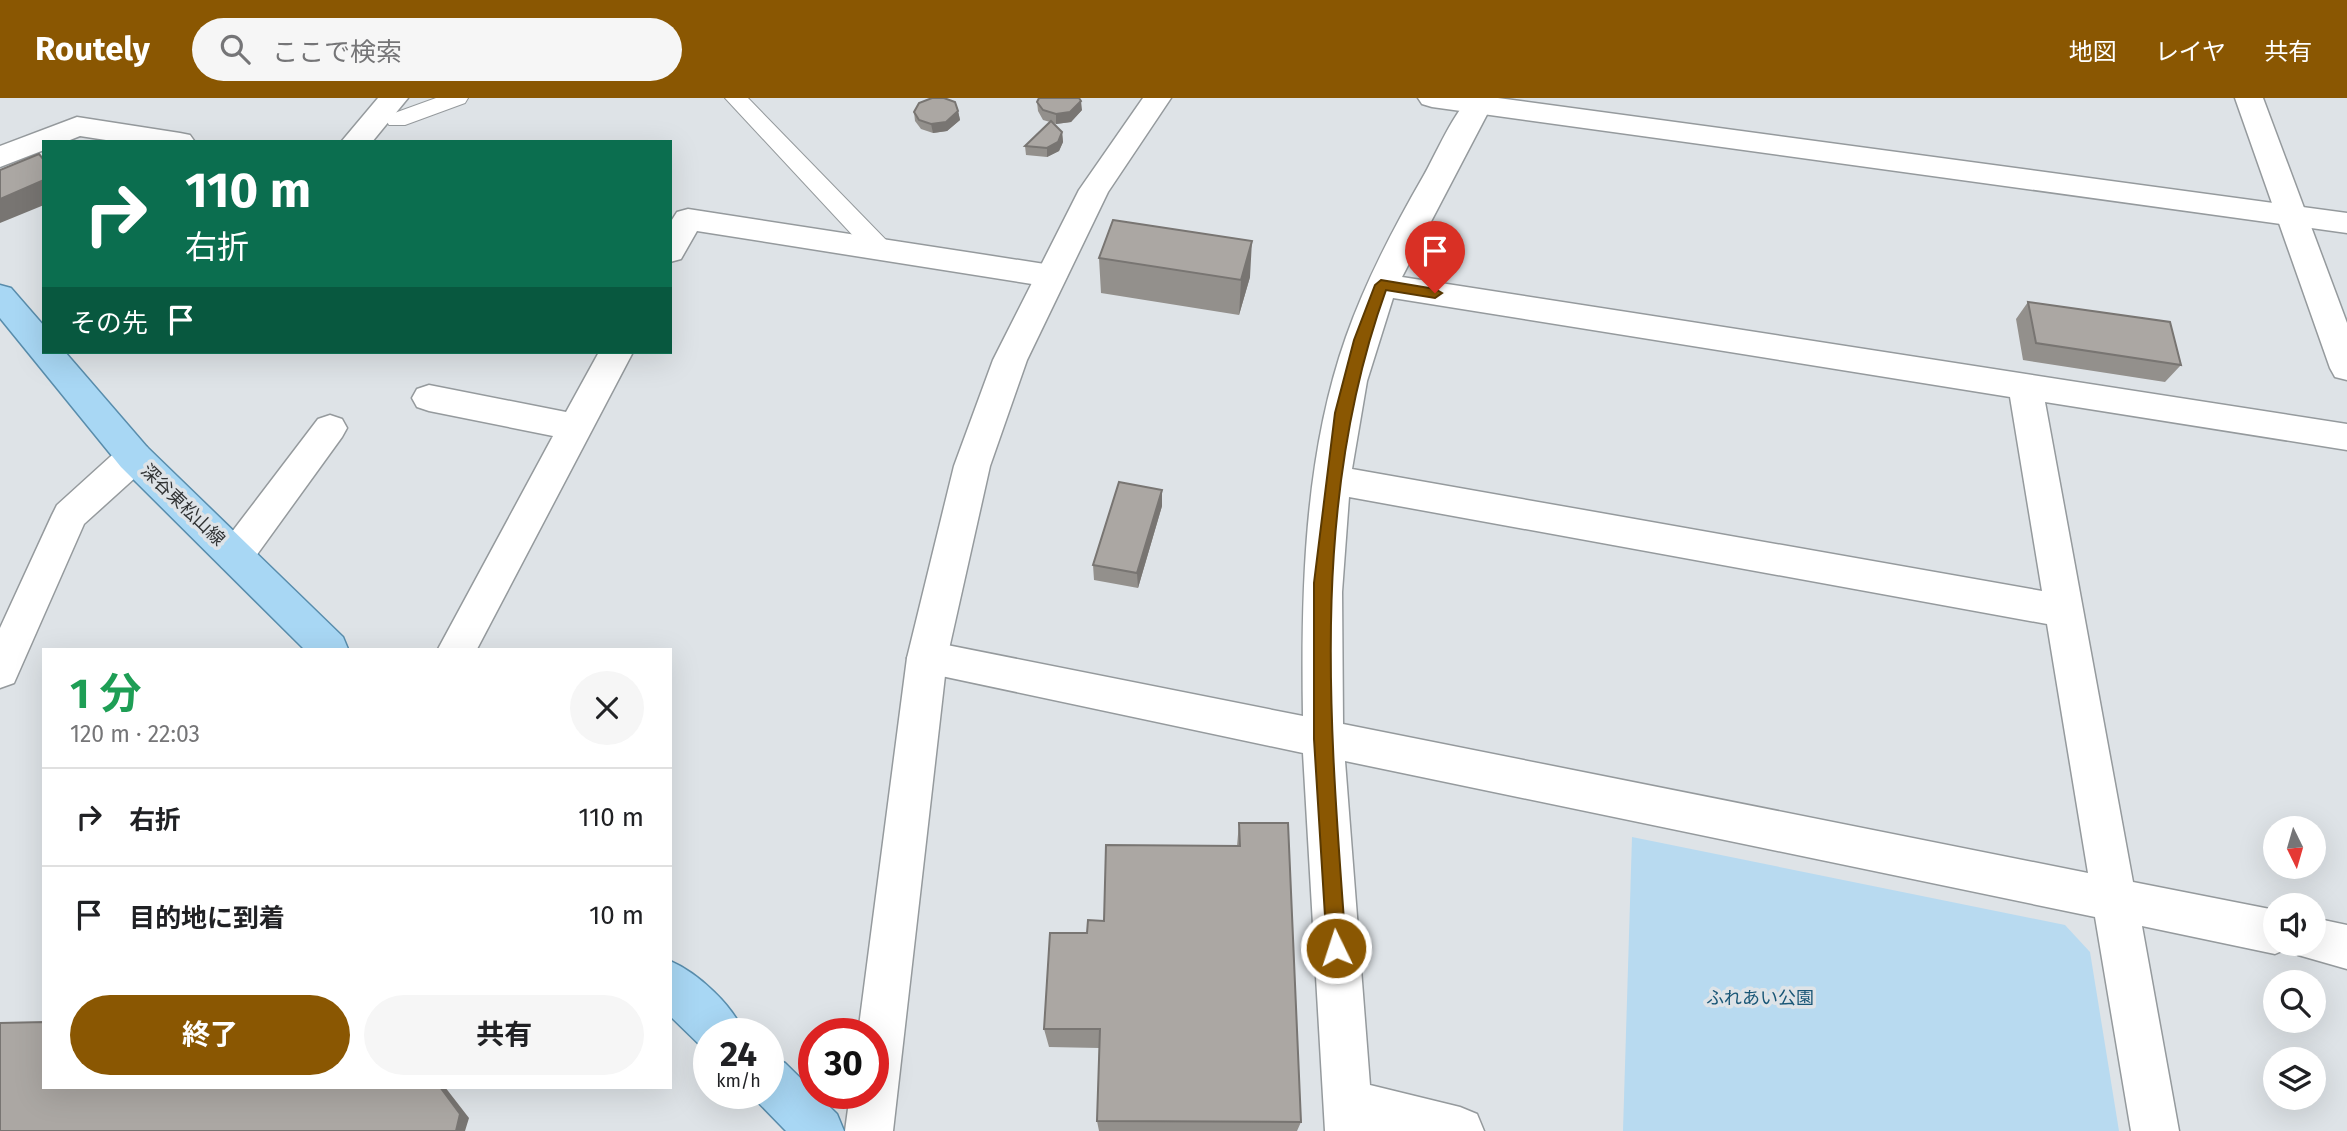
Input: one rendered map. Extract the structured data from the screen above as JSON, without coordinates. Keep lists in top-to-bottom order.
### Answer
{
  "streets": {
    "main road": ["深谷東松山線"]
  },
  "parks": ["ふれあい公園"],
  "north": "bottom",
  "page": {
    "header": "Routely",
    "search": "ここで検索",
    "nav": ["地図", "レイヤ", "共有"],
    "turn": ["110 m", "右折"],
    "then": "その先",
    "heading": ["1 分", "120 m · 22:03"],
    "list": [
      {
        "name": "右折",
        "value": "110 m"
      },
      {
        "name": "目的地に到着",
        "value": "10 m"
      }
    ],
    "buttons": ["終了", "共有"],
    "speed": "24 km/h",
    "limit": "30"
  }
}
